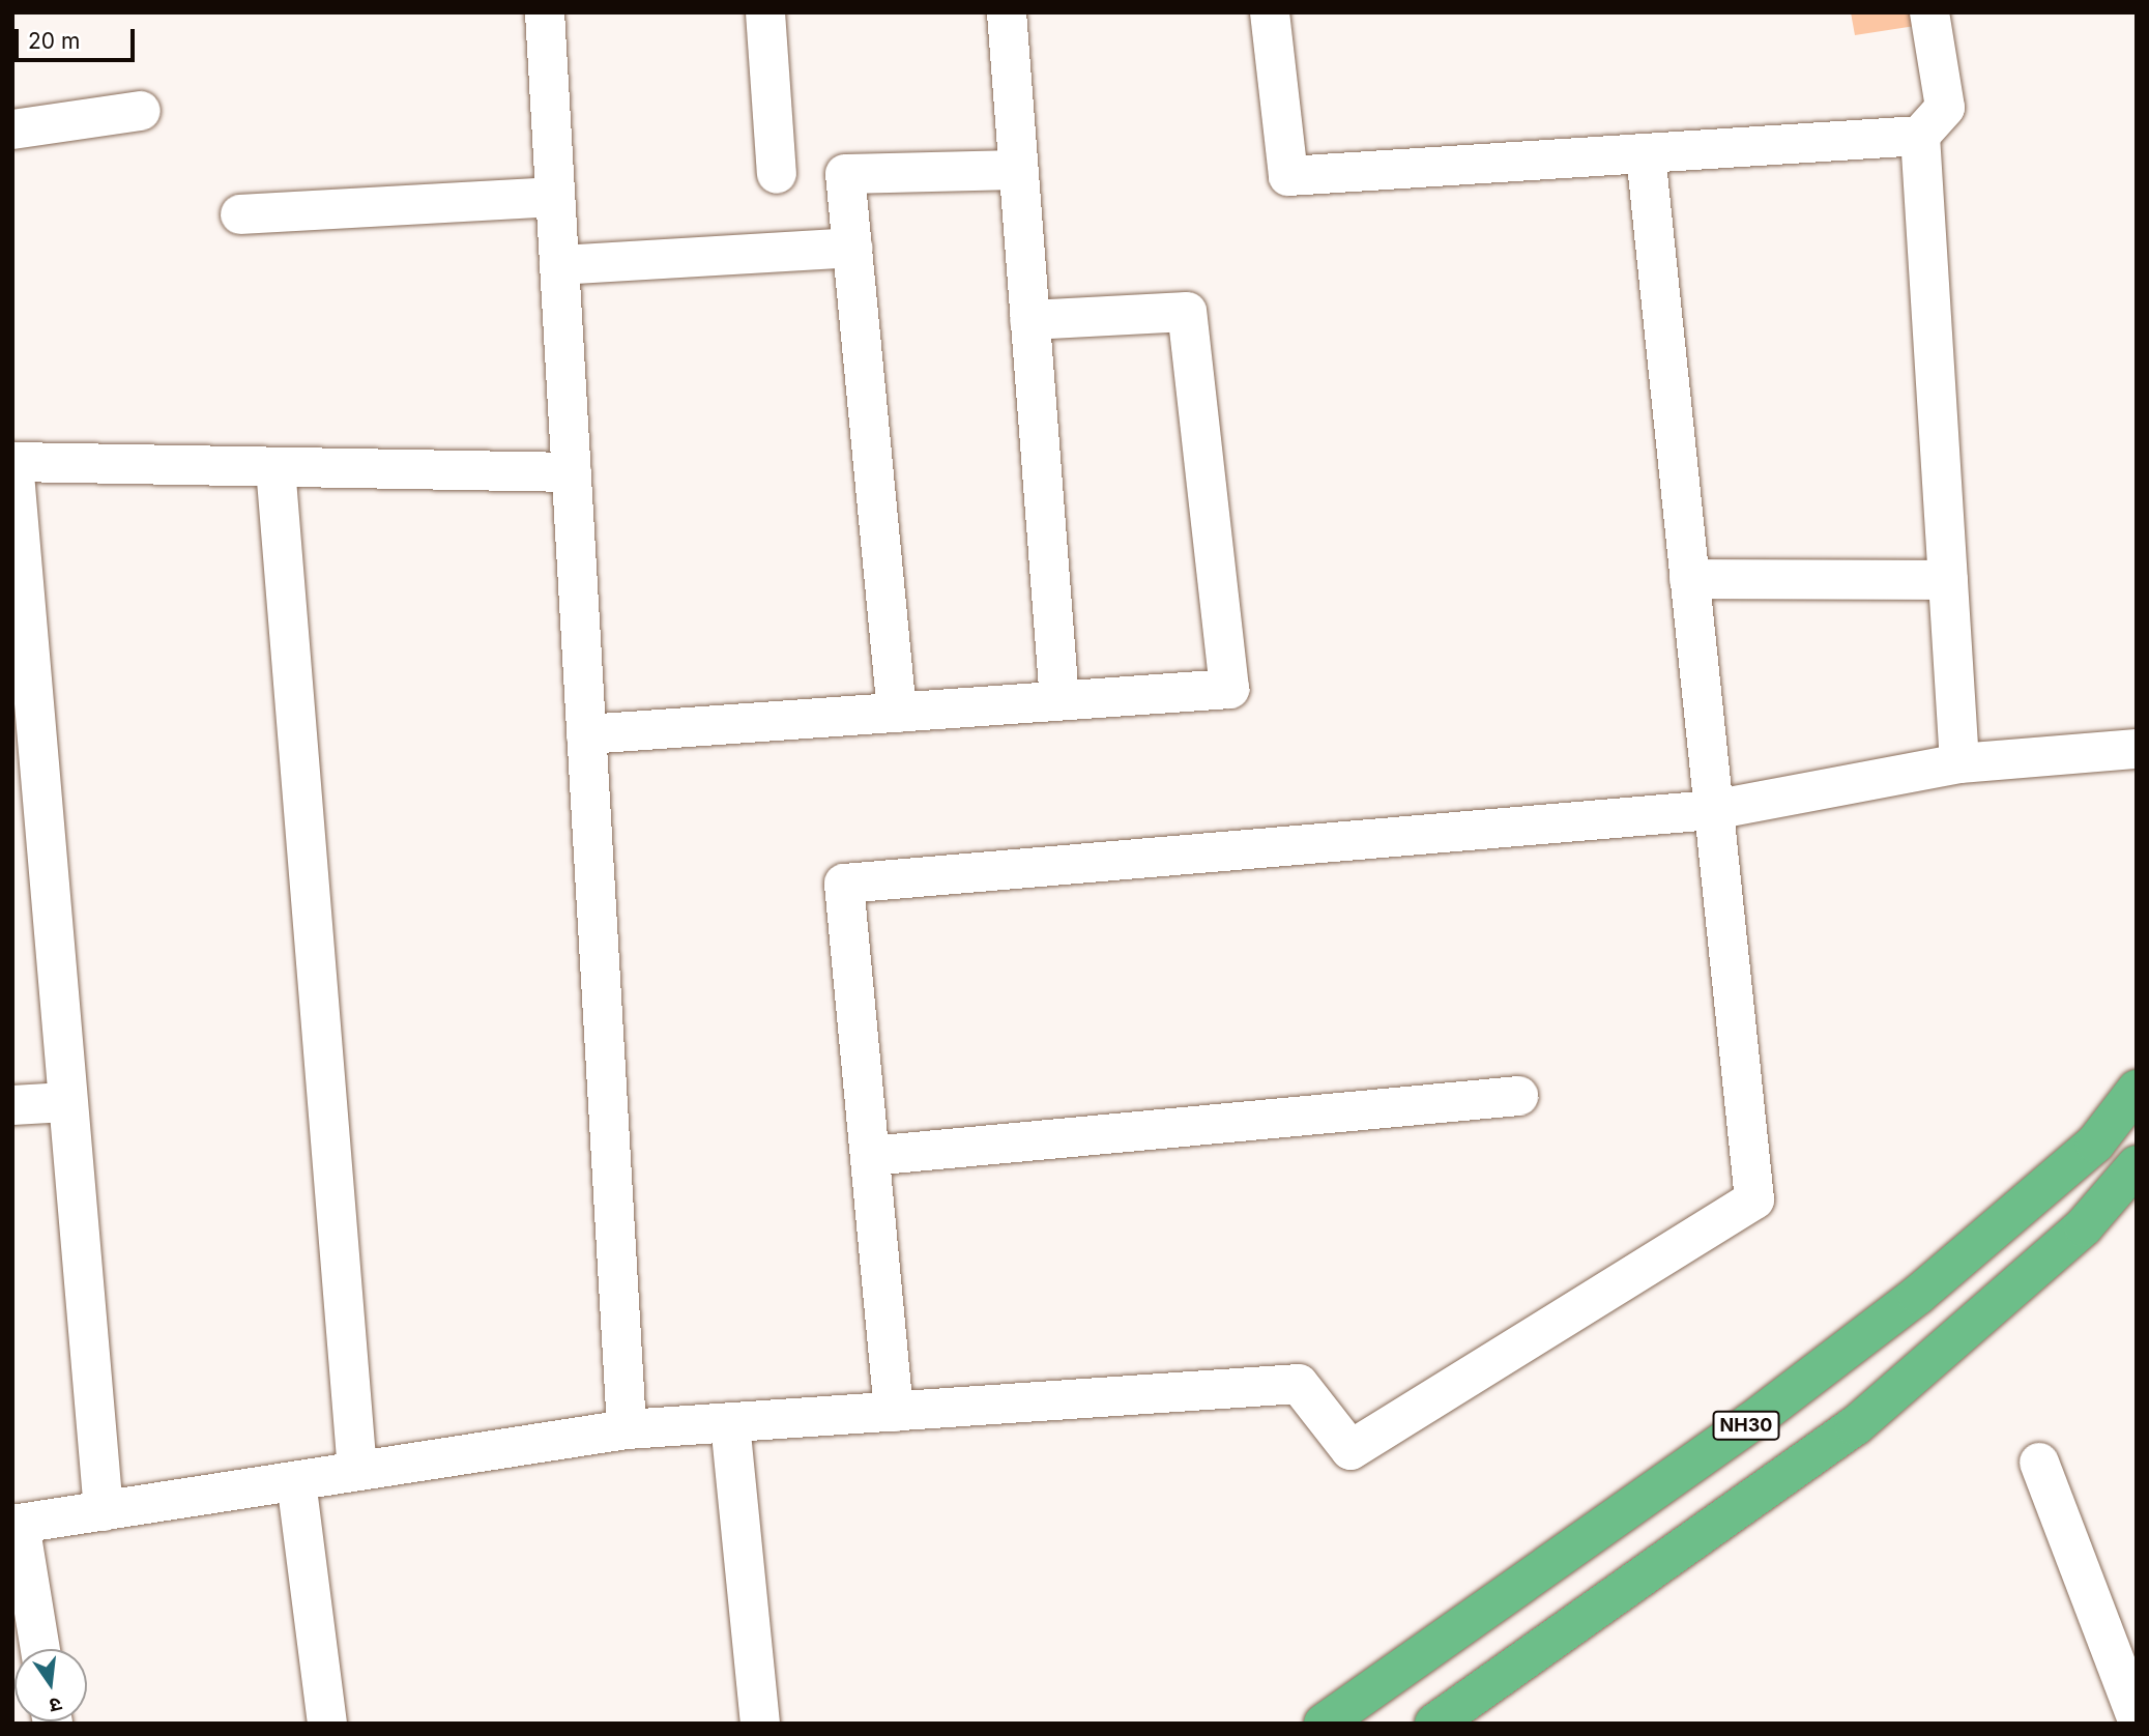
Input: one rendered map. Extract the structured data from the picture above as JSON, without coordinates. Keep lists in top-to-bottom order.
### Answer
{
  "streets": {
    "highway": ["NH30"]
  },
  "scale_bar": "20 m",
  "north": "bottom"
}
